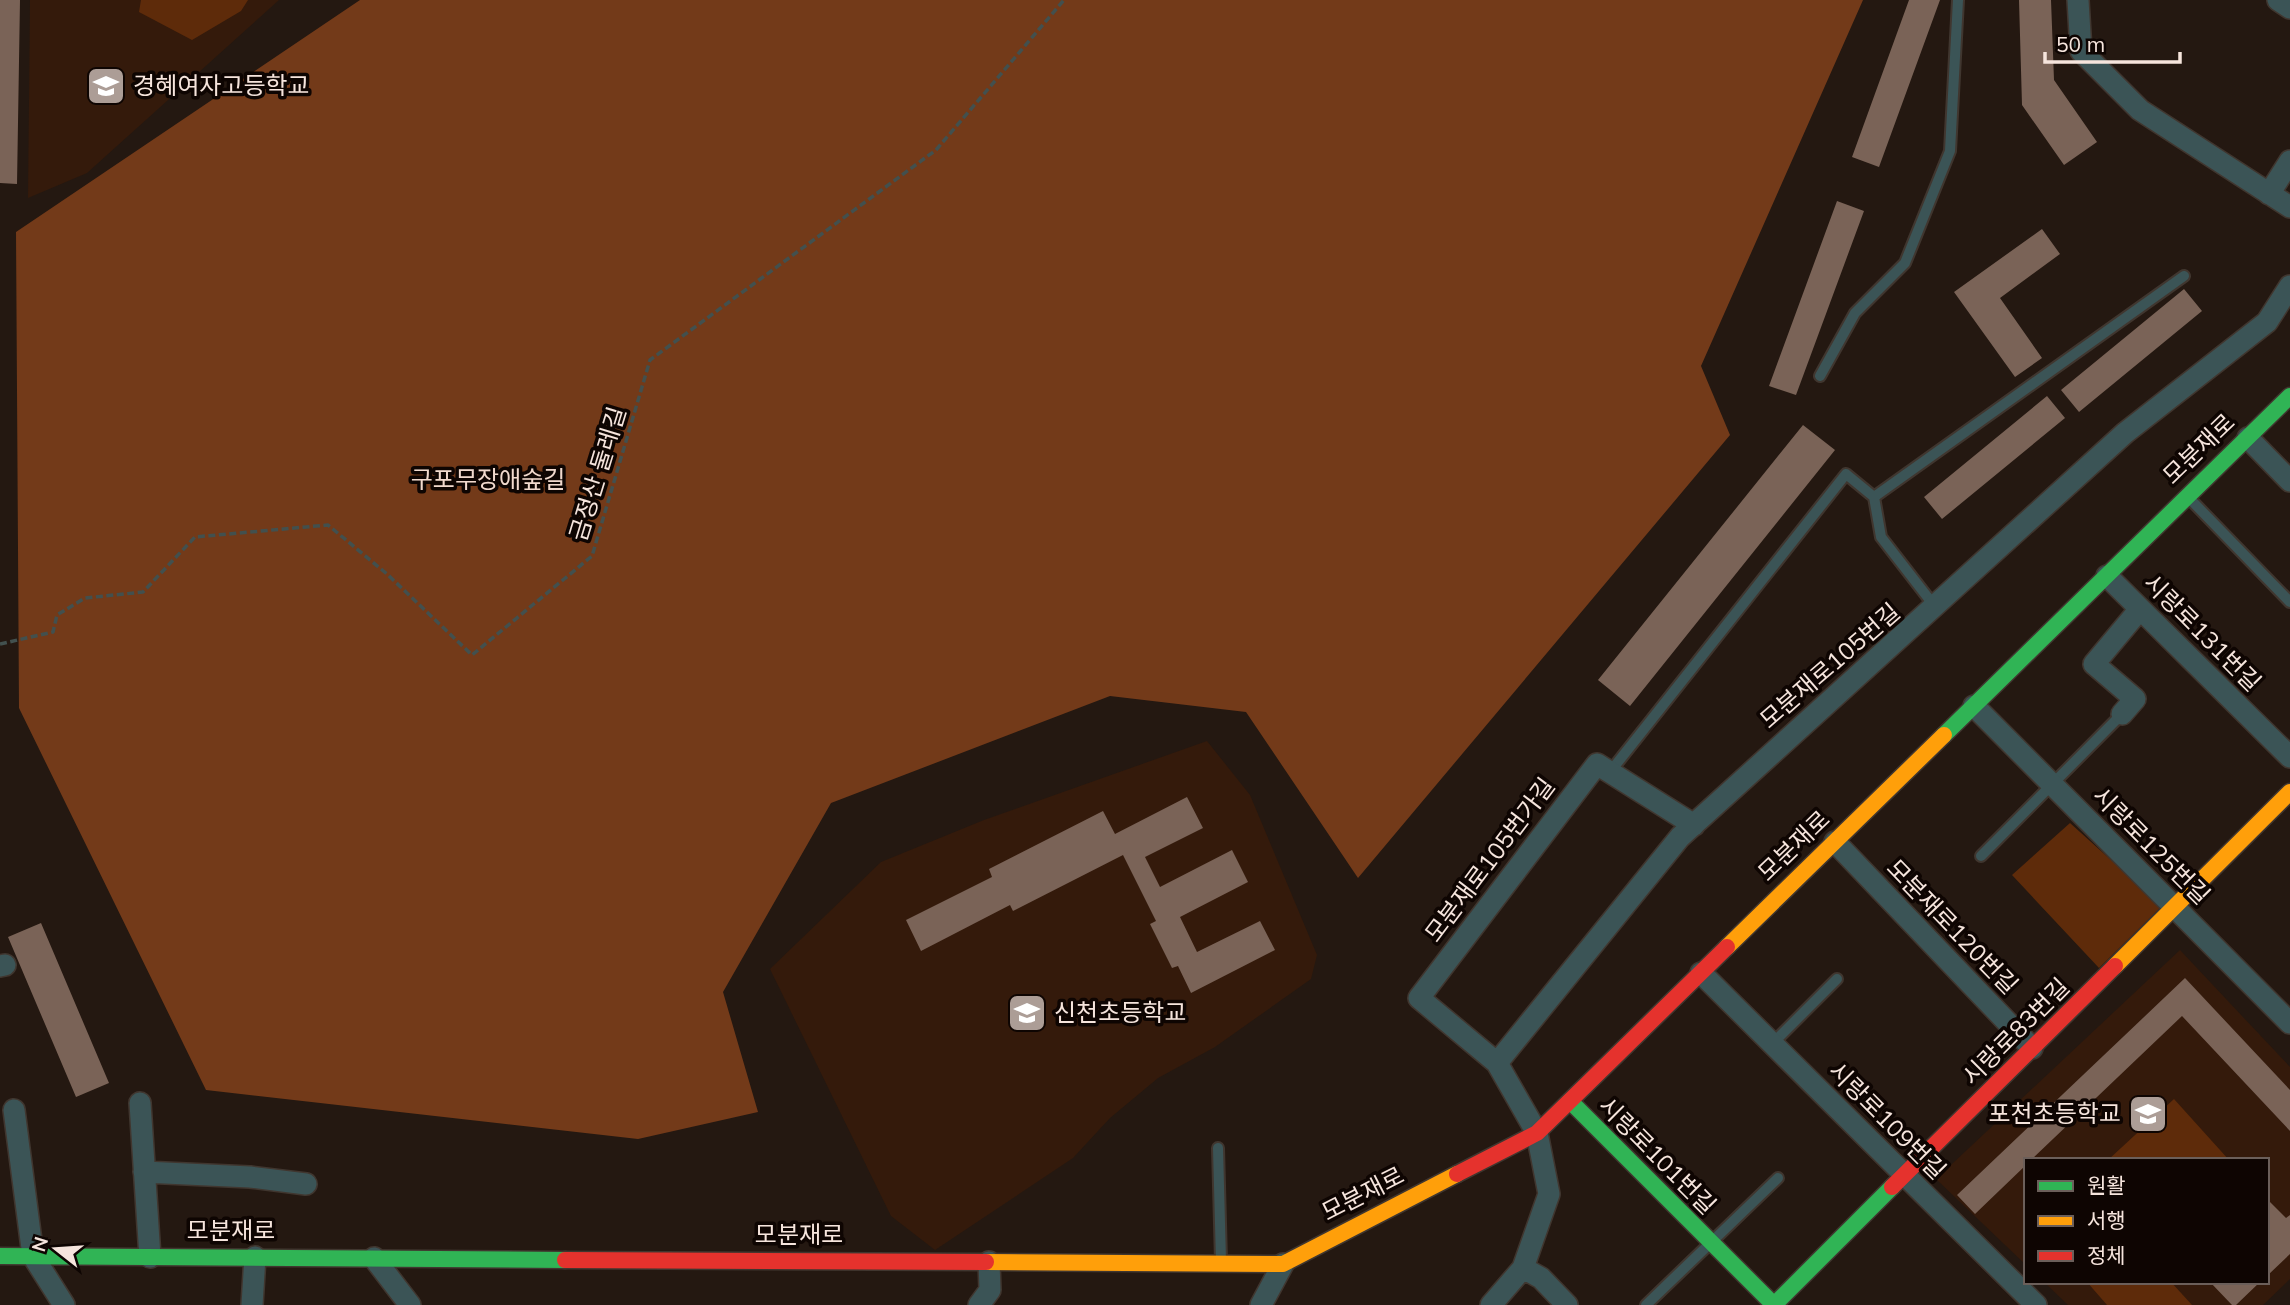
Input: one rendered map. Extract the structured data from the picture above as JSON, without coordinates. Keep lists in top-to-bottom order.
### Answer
{
  "streets": {
    "street": [
      "모분재로",
      "시랑로131번길",
      "모분재로105번길",
      "시랑로125번길",
      "모분재로105번가길",
      "모분재로120번길",
      "시랑로83번길",
      "시랑로109번길",
      "시랑로101번길"
    ],
    "path": ["금정산 둘레길"]
  },
  "crossings": [
    ["모분재로", "시랑로131번길"],
    ["모분재로", "시랑로125번길"],
    ["모분재로", "모분재로120번길"],
    ["모분재로", "시랑로109번길"],
    ["모분재로", "시랑로101번길"],
    ["모분재로105번길", "모분재로105번가길"],
    ["시랑로125번길", "시랑로83번길"],
    ["모분재로120번길", "시랑로83번길"],
    ["시랑로83번길", "시랑로109번길"],
    ["시랑로83번길", "시랑로101번길"]
  ],
  "parks": ["구포무장애숲길"],
  "places": {
    "school or university": ["경혜여자고등학교", "신천초등학교", "포천초등학교"]
  },
  "legend": ["원활", "서행", "정체"],
  "scale_bar": "50 m",
  "north": "left"
}
